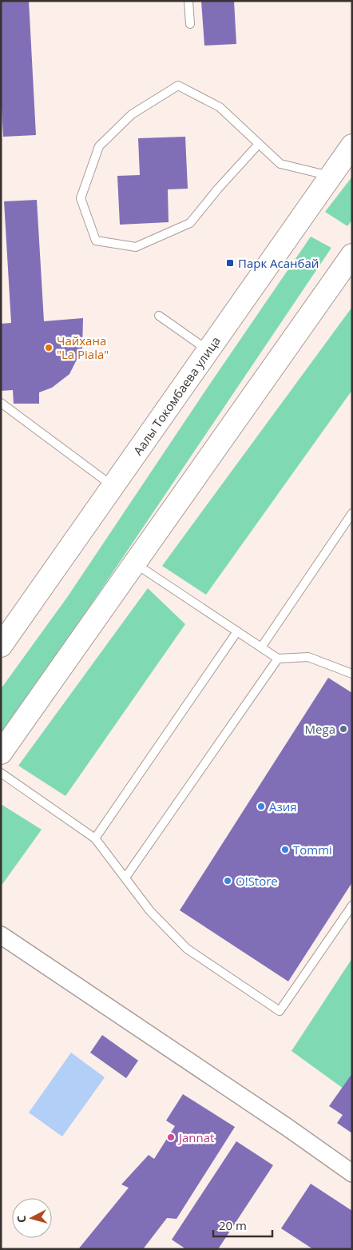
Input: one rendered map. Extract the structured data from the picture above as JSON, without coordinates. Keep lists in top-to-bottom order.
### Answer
{
  "streets": {
    "main road": ["Аалы Токомбаева улица"]
  },
  "places": {
    "transit": ["Парк Асанбай"],
    "other": [
      "Чайхана \"La Piala\"",
      "Mega",
      "Азия",
      "Tommi",
      "O!Store",
      "Jannat"
    ]
  },
  "scale_bar": "20 m",
  "north": "left"
}
